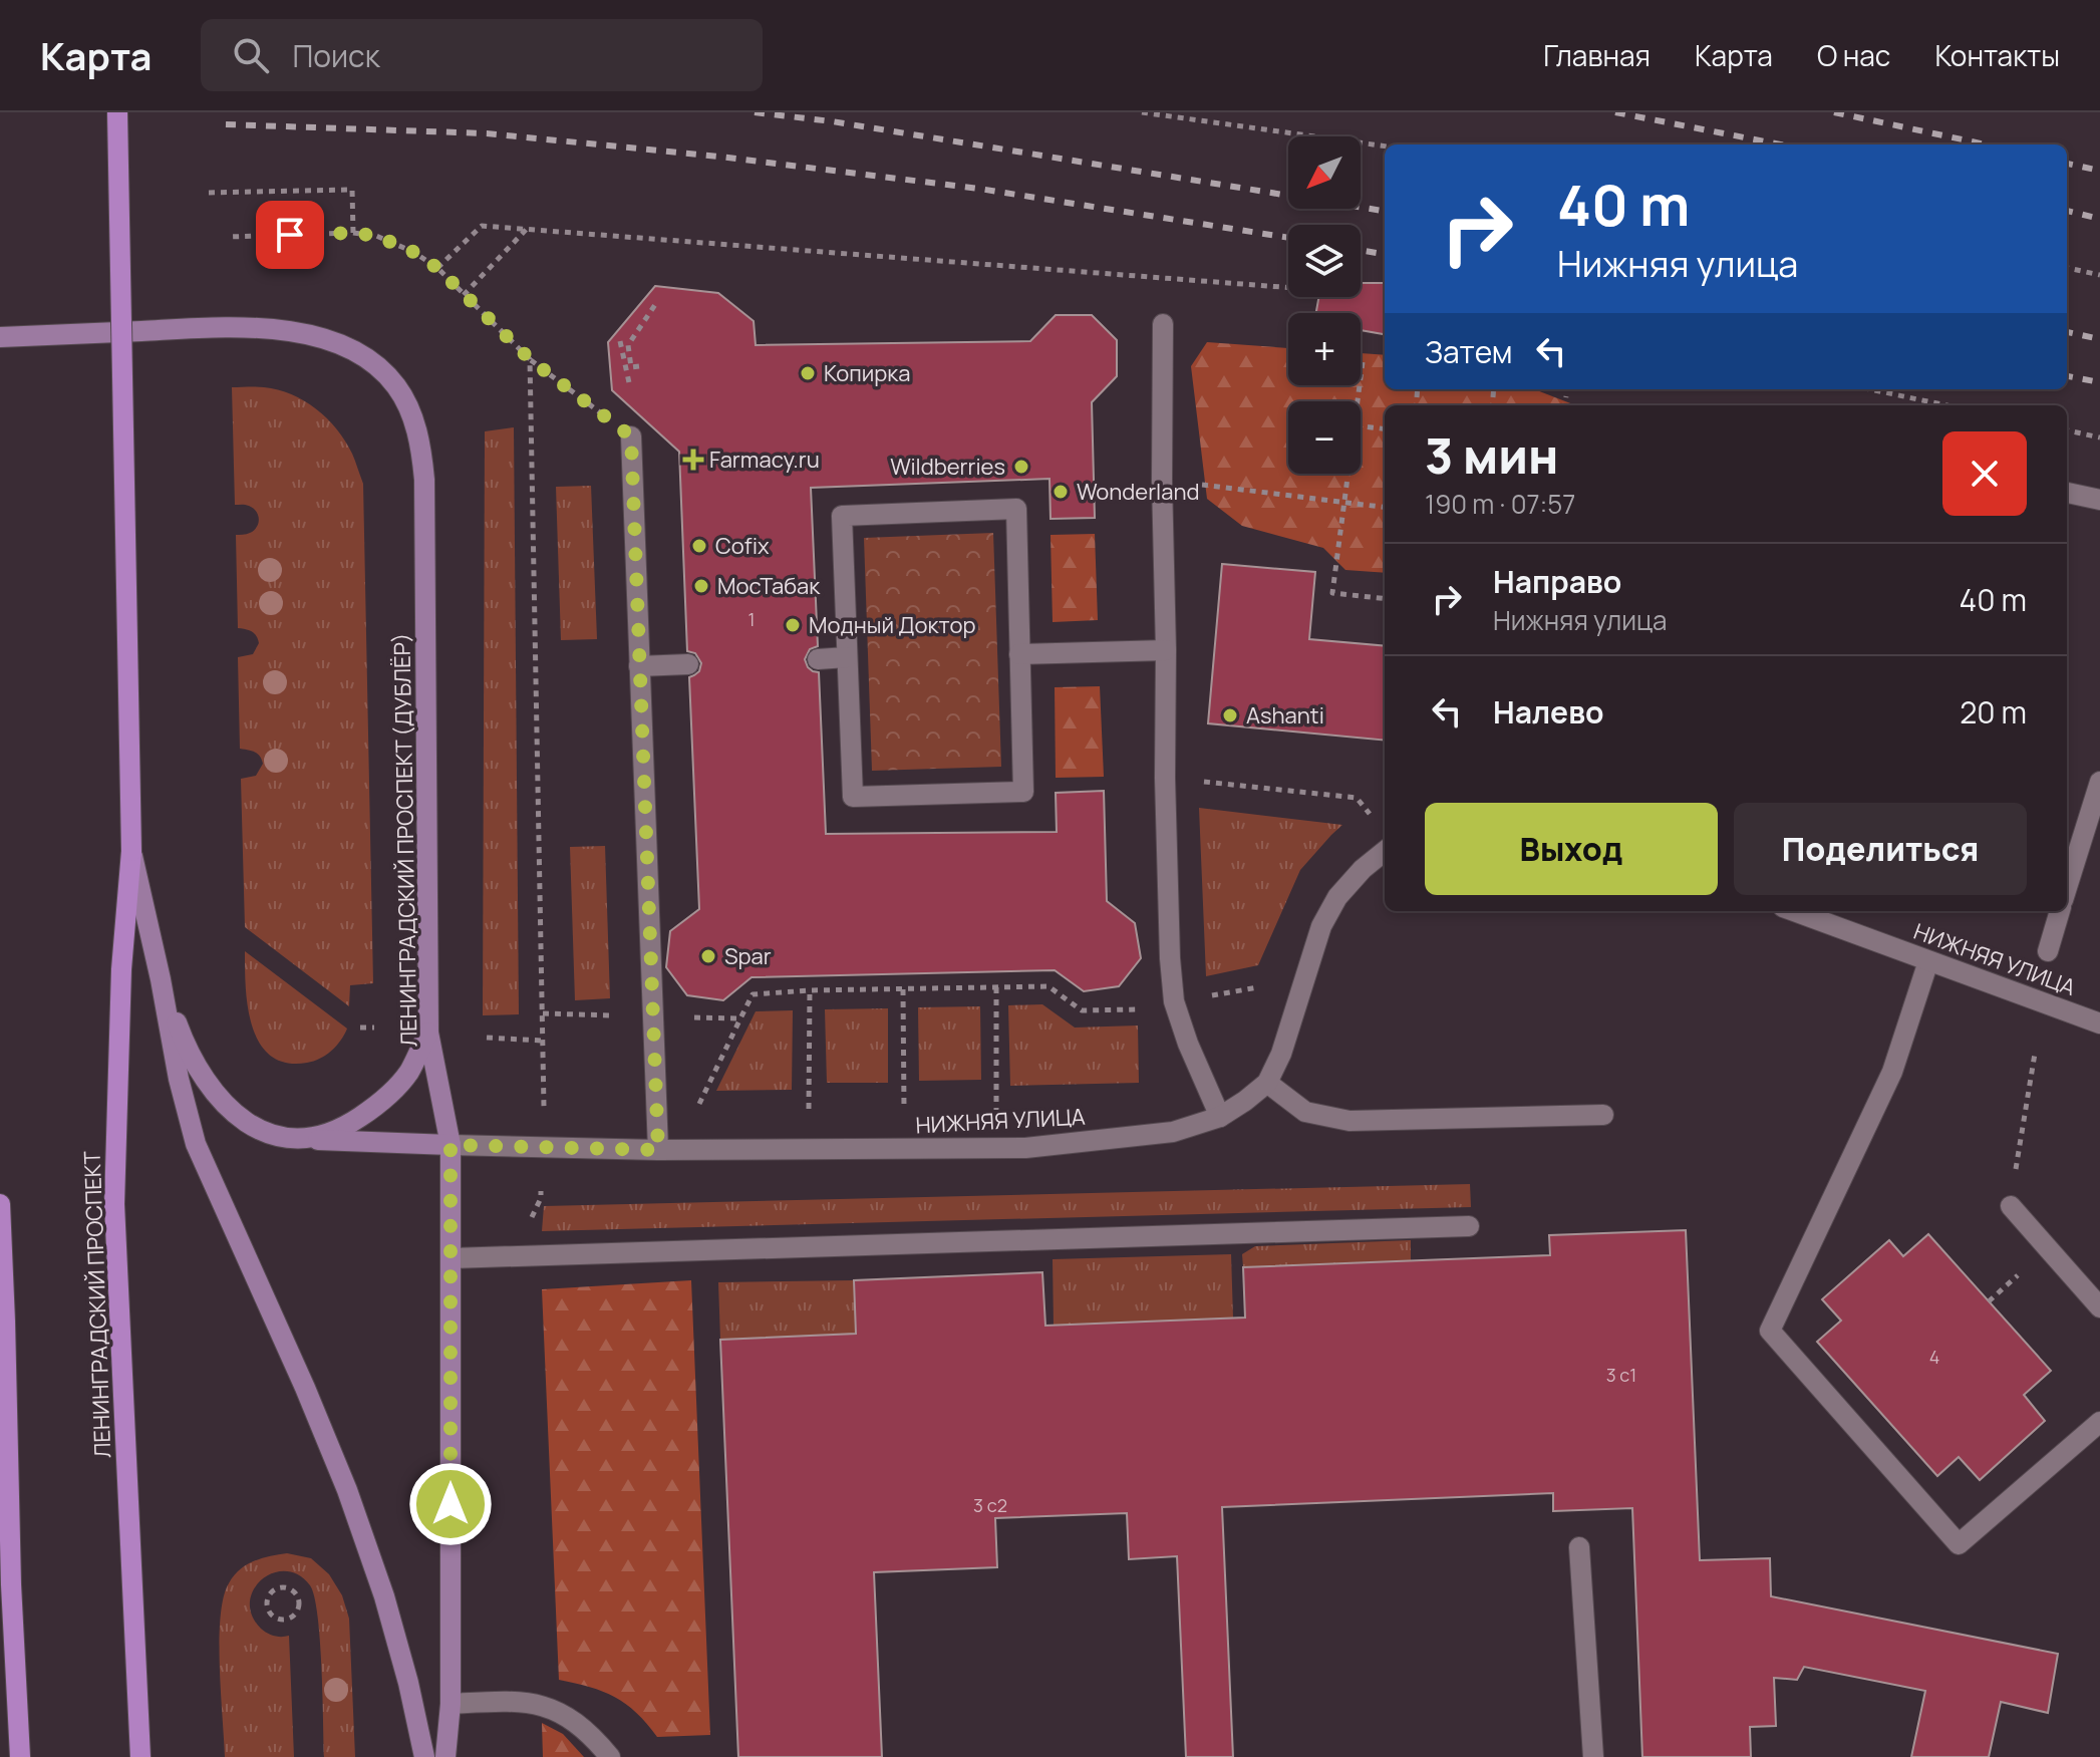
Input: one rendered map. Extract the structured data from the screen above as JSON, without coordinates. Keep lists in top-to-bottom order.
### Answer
{
  "streets": {
    "main road": ["ЛЕНИНГРАДСКИЙ ПРОСПЕКТ"],
    "street": ["ЛЕНИНГРАДСКИЙ ПРОСПЕКТ (ДУБЛЁР)", "НИЖНЯЯ УЛИЦА"]
  },
  "crossings": [
    ["ЛЕНИНГРАДСКИЙ ПРОСПЕКТ (ДУБЛЁР)", "НИЖНЯЯ УЛИЦА"]
  ],
  "places": {
    "other": [
      "Копирка",
      "Wildberries",
      "Wonderland",
      "Cofix",
      "МосТабак",
      "Модный Доктор",
      "Ashanti",
      "Spar"
    ],
    "health": ["Farmacy.ru"]
  },
  "house_numbers": [
    "1",
    "4",
    "3 с1",
    "3 с2"
  ],
  "north": "bottom left",
  "page": {
    "header": "Карта",
    "search": "Поиск",
    "nav": [
      "Главная",
      "Карта",
      "О нас",
      "Контакты"
    ],
    "map_buttons": ["+", "−"],
    "turn": ["40 m", "Нижняя улица"],
    "then": "Затем",
    "heading": ["3 мин", "190 m · 07:57"],
    "list": [
      {
        "name": "Направо",
        "note": "Нижняя улица",
        "value": "40 m"
      },
      {
        "name": "Налево",
        "value": "20 m"
      }
    ],
    "buttons": ["Выход", "Поделиться"]
  }
}
